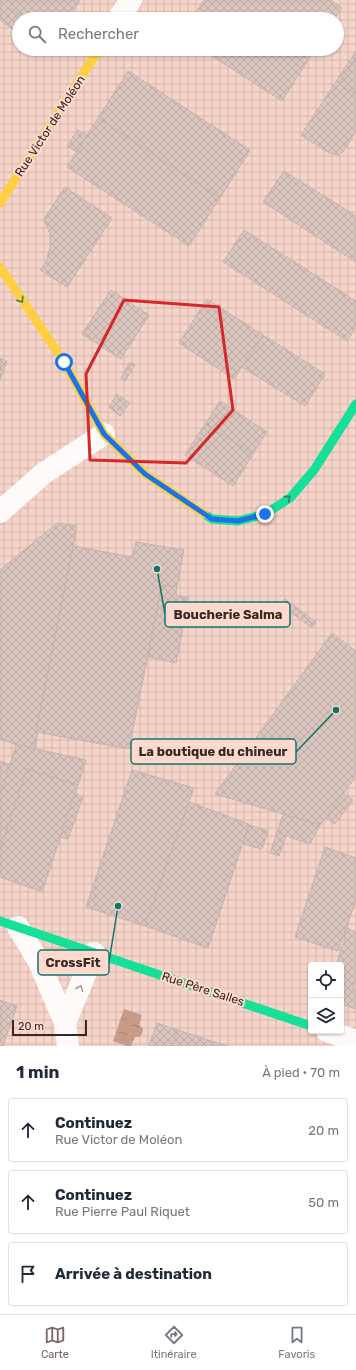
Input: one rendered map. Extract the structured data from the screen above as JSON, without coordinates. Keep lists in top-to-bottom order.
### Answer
{
  "streets": {
    "street": ["Rue Victor de Moléon", "Rue Père Salles"]
  },
  "places": ["Boucherie Salma", "La boutique du chineur", "CrossFit"],
  "scale_bar": "20 m",
  "page": {
    "search": "Rechercher",
    "scale": "20 m",
    "heading": ["1 min", "À pied · 70 m"],
    "list": [
      ["Continuez", "Rue Victor de Moléon", "20 m"],
      ["Continuez", "Rue Pierre Paul Riquet", "50 m"],
      "Arrivée à destination"
    ],
    "nav": ["Carte", "Itinéraire", "Favoris"]
  }
}
